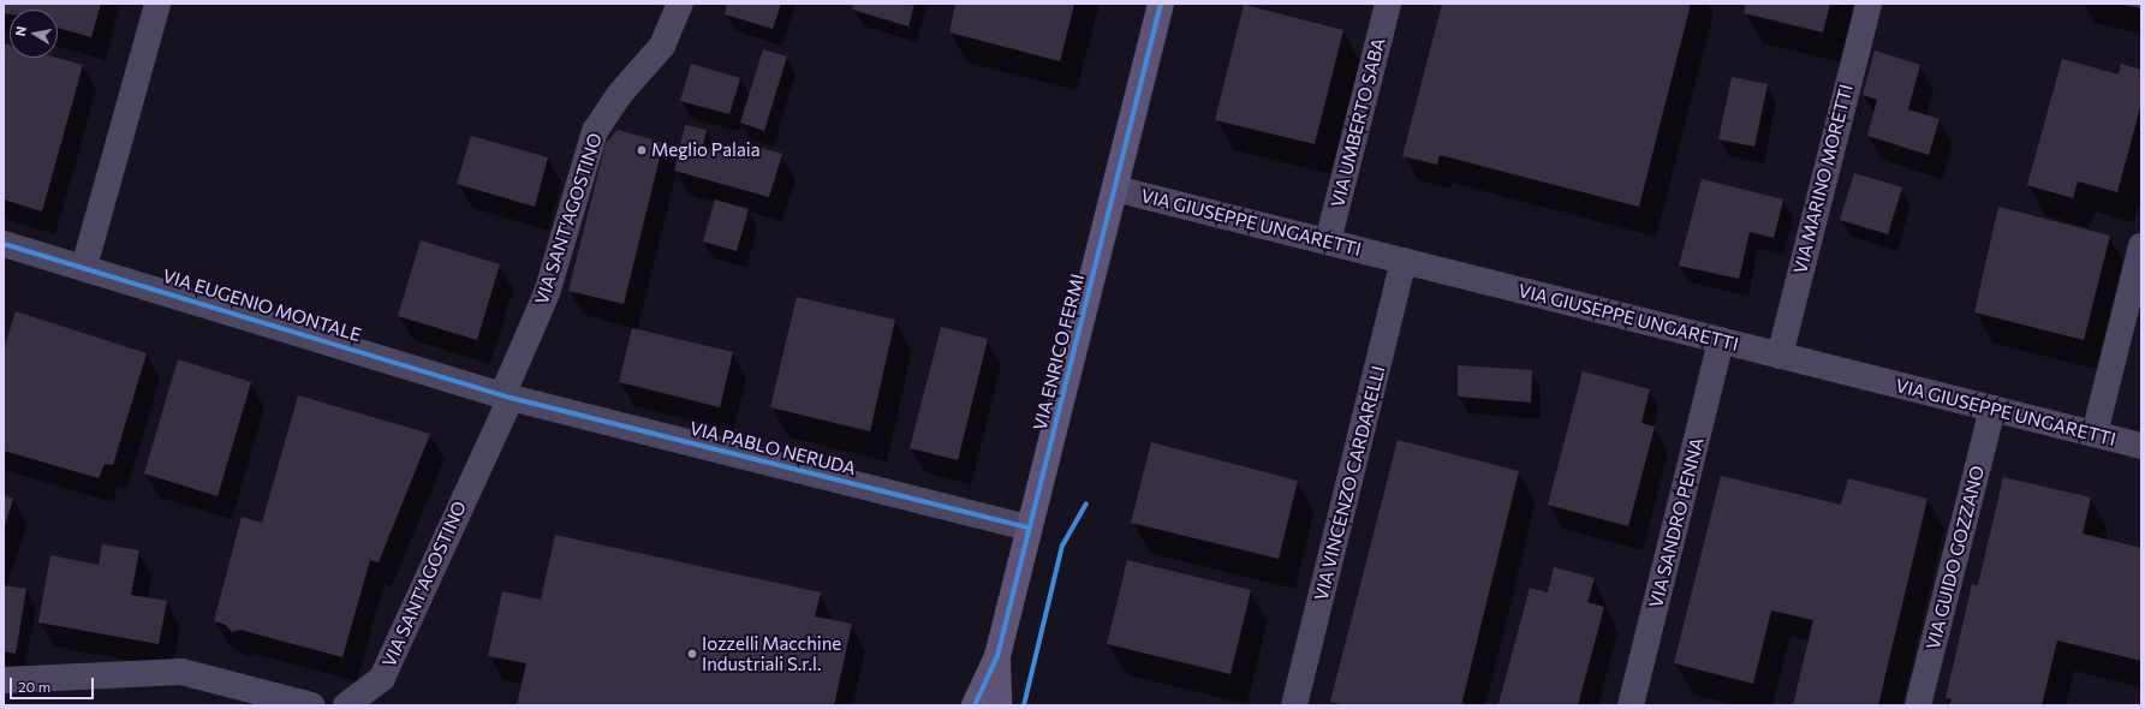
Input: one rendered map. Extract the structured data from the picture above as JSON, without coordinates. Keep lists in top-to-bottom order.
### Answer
{
  "streets": {
    "street": [
      "VIA UMBERTO SABA",
      "VIA MARINO MORETTI",
      "VIA SANT'AGOSTINO",
      "VIA GIUSEPPE UNGARETTI",
      "VIA EUGENIO MONTALE",
      "VIA ENRICO FERMI",
      "VIA PABLO NERUDA",
      "VIA VINCENZO CARDARELLI",
      "VIA SANDRO PENNA",
      "VIA GUIDO GOZZANO"
    ]
  },
  "crossings": [
    ["VIA UMBERTO SABA", "VIA GIUSEPPE UNGARETTI"],
    ["VIA MARINO MORETTI", "VIA GIUSEPPE UNGARETTI"],
    ["VIA SANT'AGOSTINO", "VIA EUGENIO MONTALE"],
    ["VIA SANT'AGOSTINO", "VIA PABLO NERUDA"],
    ["VIA GIUSEPPE UNGARETTI", "VIA ENRICO FERMI"],
    ["VIA GIUSEPPE UNGARETTI", "VIA VINCENZO CARDARELLI"],
    ["VIA GIUSEPPE UNGARETTI", "VIA SANDRO PENNA"],
    ["VIA GIUSEPPE UNGARETTI", "VIA GUIDO GOZZANO"],
    ["VIA EUGENIO MONTALE", "VIA PABLO NERUDA"],
    ["VIA ENRICO FERMI", "VIA PABLO NERUDA"]
  ],
  "places": ["Meglio Palaia", "Iozzelli Macchine Industriali S.r.l."],
  "scale_bar": "20 m",
  "north": "left"
}
